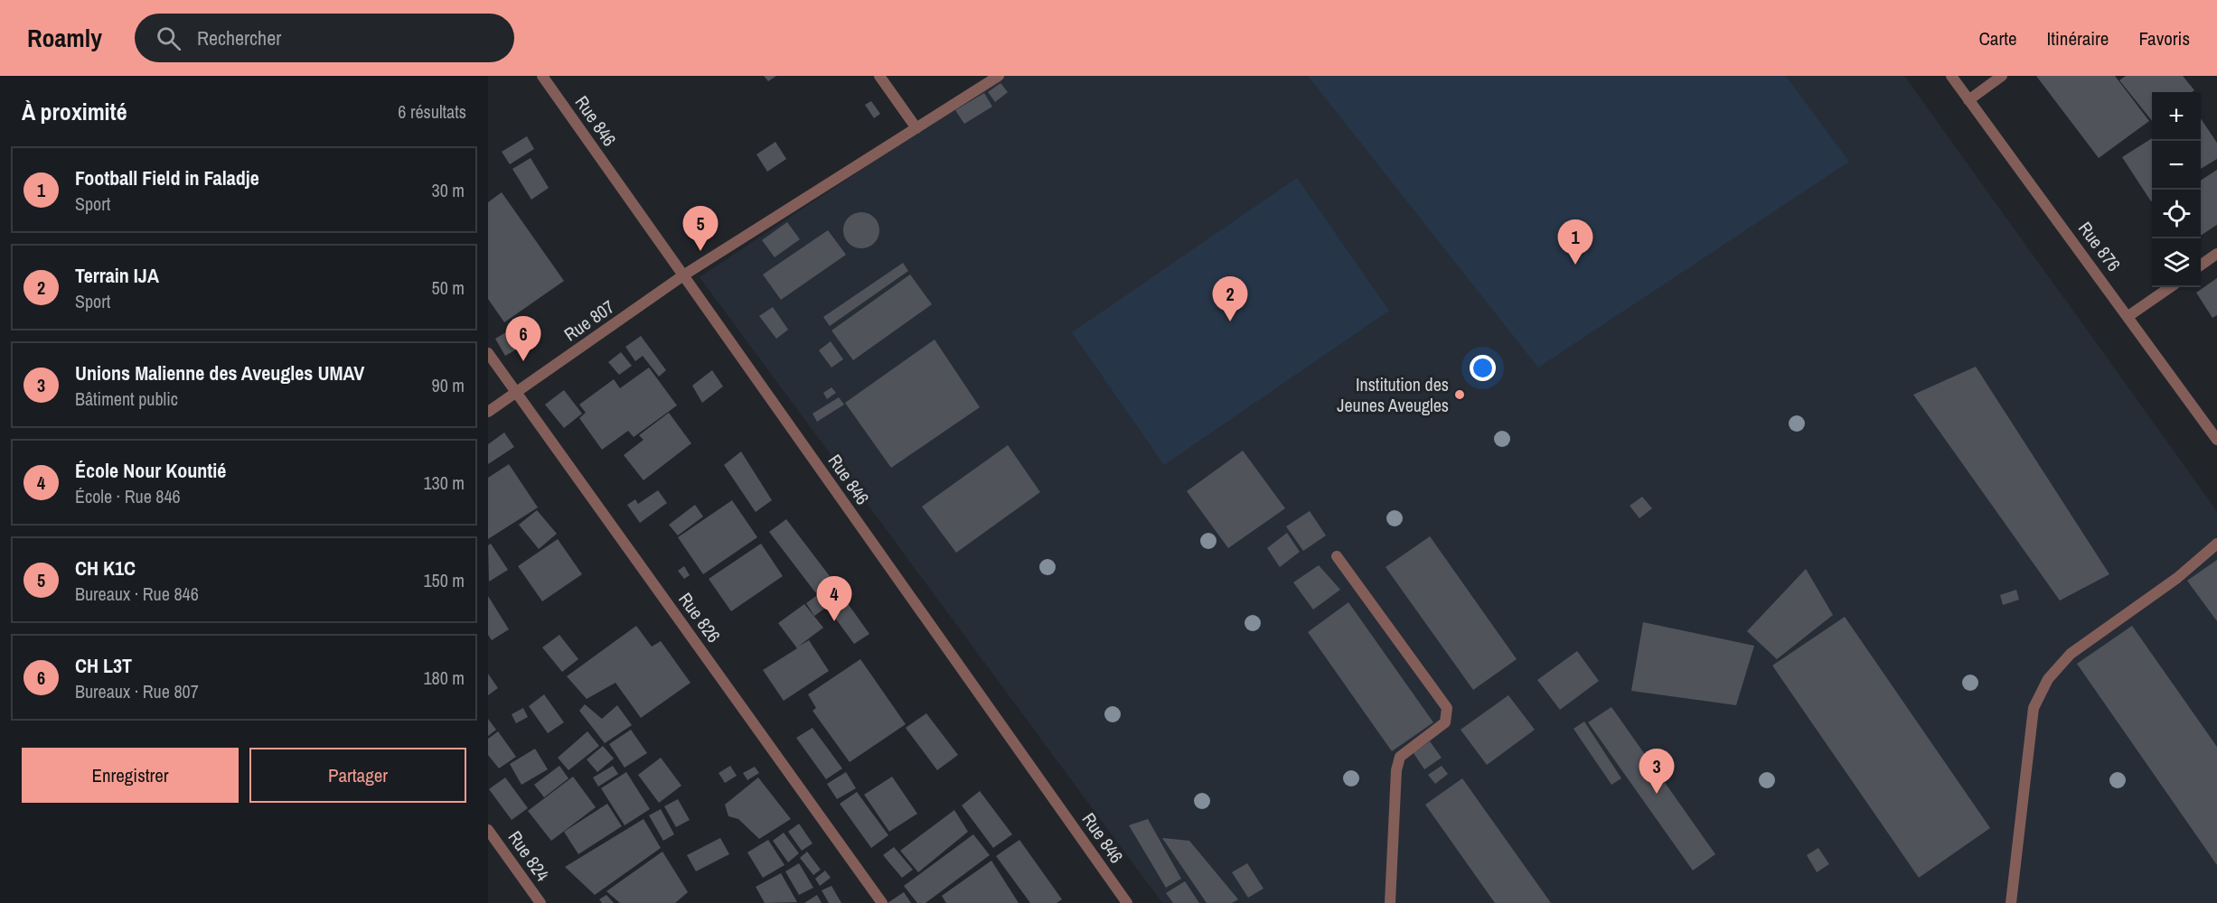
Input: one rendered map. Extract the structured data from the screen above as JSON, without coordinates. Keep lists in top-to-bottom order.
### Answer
{
  "streets": {
    "street": [
      "Rue 846",
      "Rue 876",
      "Rue 807",
      "Rue 826",
      "Rue 824"
    ]
  },
  "crossings": [
    ["Rue 846", "Rue 807"],
    ["Rue 807", "Rue 826"]
  ],
  "places": ["Institution des Jeunes Aveugles"],
  "page": {
    "header": "Roamly",
    "search": "Rechercher",
    "nav": ["Carte", "Itinéraire", "Favoris"],
    "heading": ["À proximité", "6 résultats"],
    "map_buttons": ["+", "−"],
    "list": [
      {
        "mark": "1",
        "name": "Football Field in Faladje",
        "note": "Sport",
        "value": "30 m"
      },
      {
        "mark": "2",
        "name": "Terrain IJA",
        "note": "Sport",
        "value": "50 m"
      },
      {
        "mark": "3",
        "name": "Unions Malienne des Aveugles UMAV",
        "note": "Bâtiment public",
        "value": "90 m"
      },
      {
        "mark": "4",
        "name": "École Nour Kountié",
        "note": "École · Rue 846",
        "value": "130 m"
      },
      {
        "mark": "5",
        "name": "CH K1C",
        "note": "Bureaux · Rue 846",
        "value": "150 m"
      },
      {
        "mark": "6",
        "name": "CH L3T",
        "note": "Bureaux · Rue 807",
        "value": "180 m"
      }
    ],
    "pins": [
      "5",
      "1",
      "2",
      "6",
      "4",
      "3"
    ],
    "buttons": ["Enregistrer", "Partager"]
  }
}
